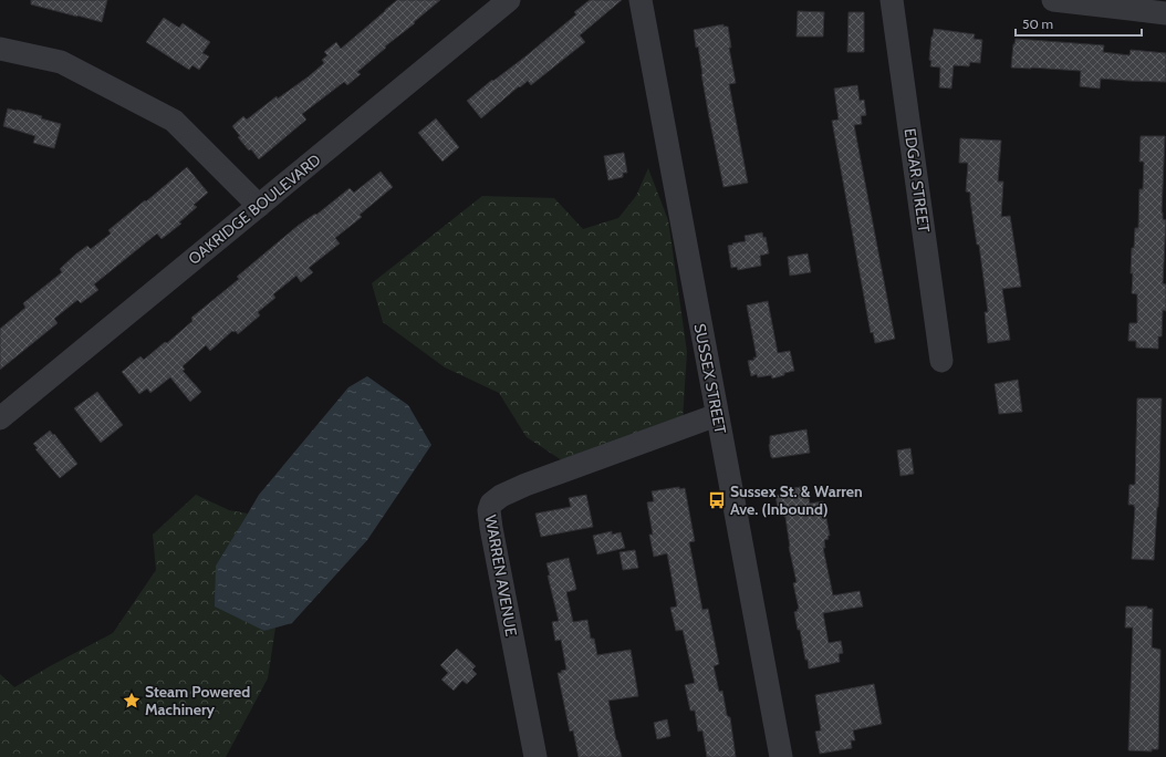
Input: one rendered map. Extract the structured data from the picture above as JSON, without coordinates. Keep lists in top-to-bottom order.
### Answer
{
  "streets": {
    "street": [
      "EDGAR STREET",
      "OAKRIDGE BOULEVARD",
      "SUSSEX STREET",
      "WARREN AVENUE"
    ]
  },
  "crossings": [
    ["SUSSEX STREET", "WARREN AVENUE"]
  ],
  "places": {
    "bus stop": ["Sussex St. & Warren Ave. (Inbound)"],
    "place": ["Steam Powered Machinery"]
  },
  "scale_bar": "50 m"
}
